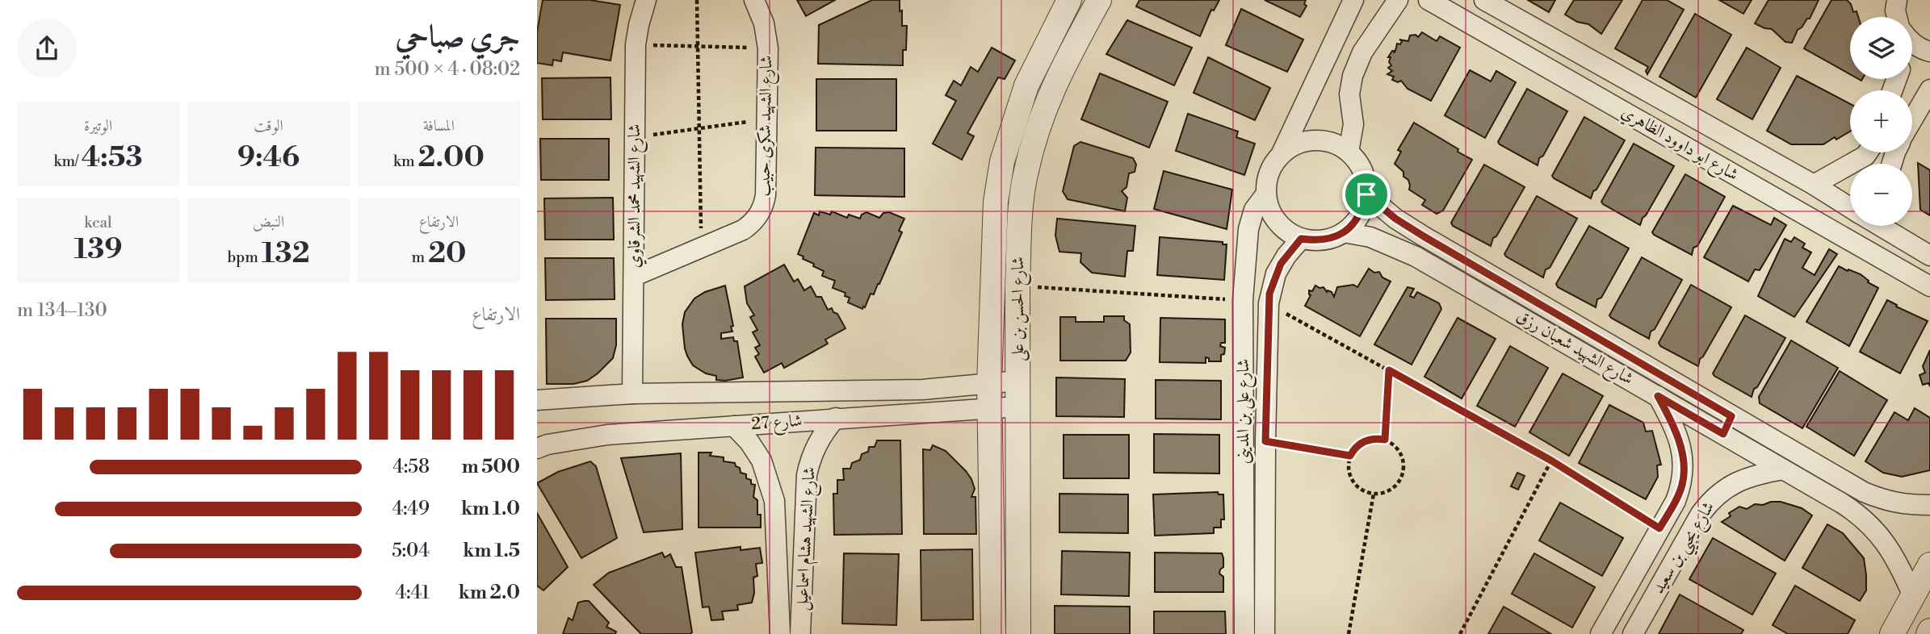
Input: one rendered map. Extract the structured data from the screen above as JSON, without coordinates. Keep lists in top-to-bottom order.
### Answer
{
  "streets": {
    "street": [
      "شارع الشهيد شكرى حبيب",
      "شارع ابو داوود الظاهري",
      "شارع الشهيد محمد الشرقاوي",
      "شارع الحسن بن على",
      "شارع الشهيد شعبان رزق",
      "شارع على بن المدينى",
      "شارع 27",
      "شارع الشهيد هشام اسماعيل",
      "شارع يحيي بن سعيد"
    ]
  },
  "crossings": [
    ["شارع الشهيد شكرى حبيب", "شارع الشهيد محمد الشرقاوي"],
    ["شارع الشهيد محمد الشرقاوي", "شارع 27"],
    ["شارع الحسن بن على", "شارع 27"],
    ["شارع الشهيد شعبان رزق", "شارع على بن المدينى"],
    ["شارع الشهيد شعبان رزق", "شارع يحيي بن سعيد"],
    ["شارع 27", "شارع الشهيد هشام اسماعيل"]
  ],
  "page": {
    "heading": ["جري صباحي", "08:02 · 4 × 500 m"],
    "map_buttons": ["+", "−"],
    "stats": [
      ["المسافة", "2.00 km"],
      ["الوقت", "9:46"],
      ["الوتيرة", "4:53 /km"],
      ["الارتفاع", "20 m"],
      ["النبض", "132 bpm"],
      ["kcal", "139"]
    ],
    "chart": ["الارتفاع", "130–134 m"],
    "list": [
      {
        "name": "500 m",
        "note": "4:58"
      },
      {
        "name": "1.0 km",
        "note": "4:49"
      },
      {
        "name": "1.5 km",
        "note": "5:04"
      },
      {
        "name": "2.0 km",
        "note": "4:41"
      }
    ]
  }
}
